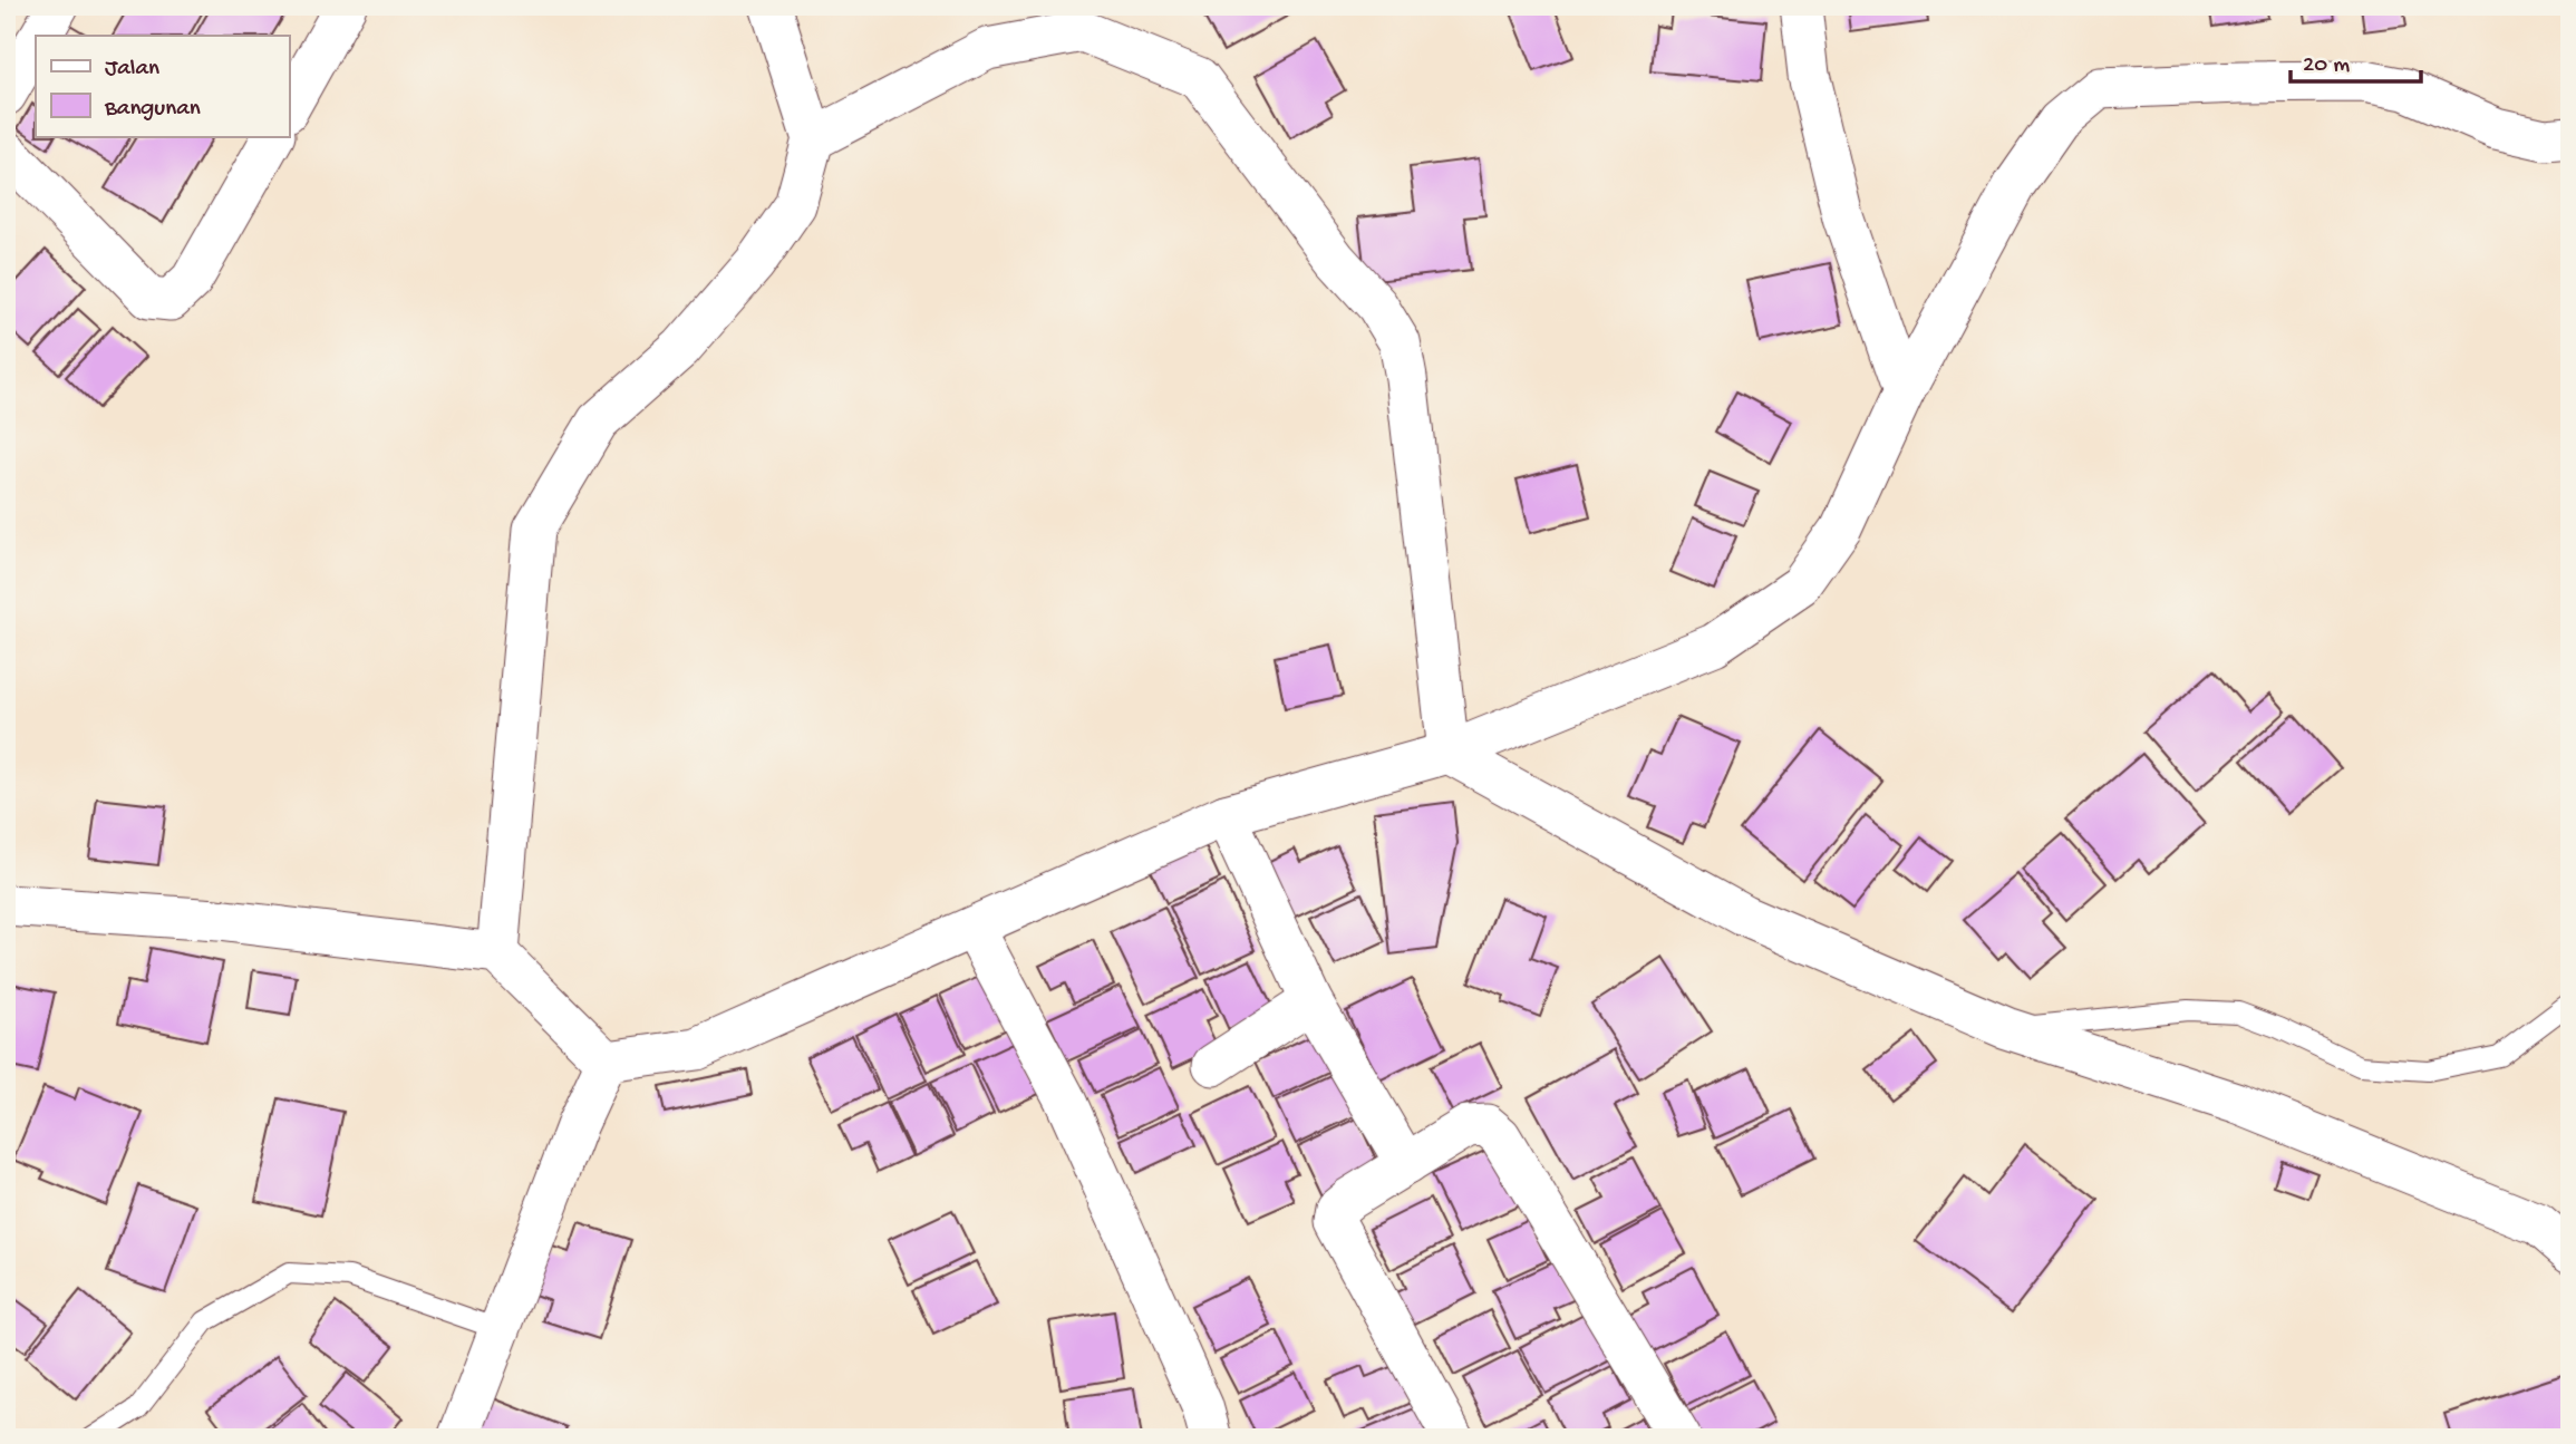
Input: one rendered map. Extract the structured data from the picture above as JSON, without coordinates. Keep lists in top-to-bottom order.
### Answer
{
  "legend": ["Jalan", "Bangunan"],
  "scale_bar": "20 m"
}
